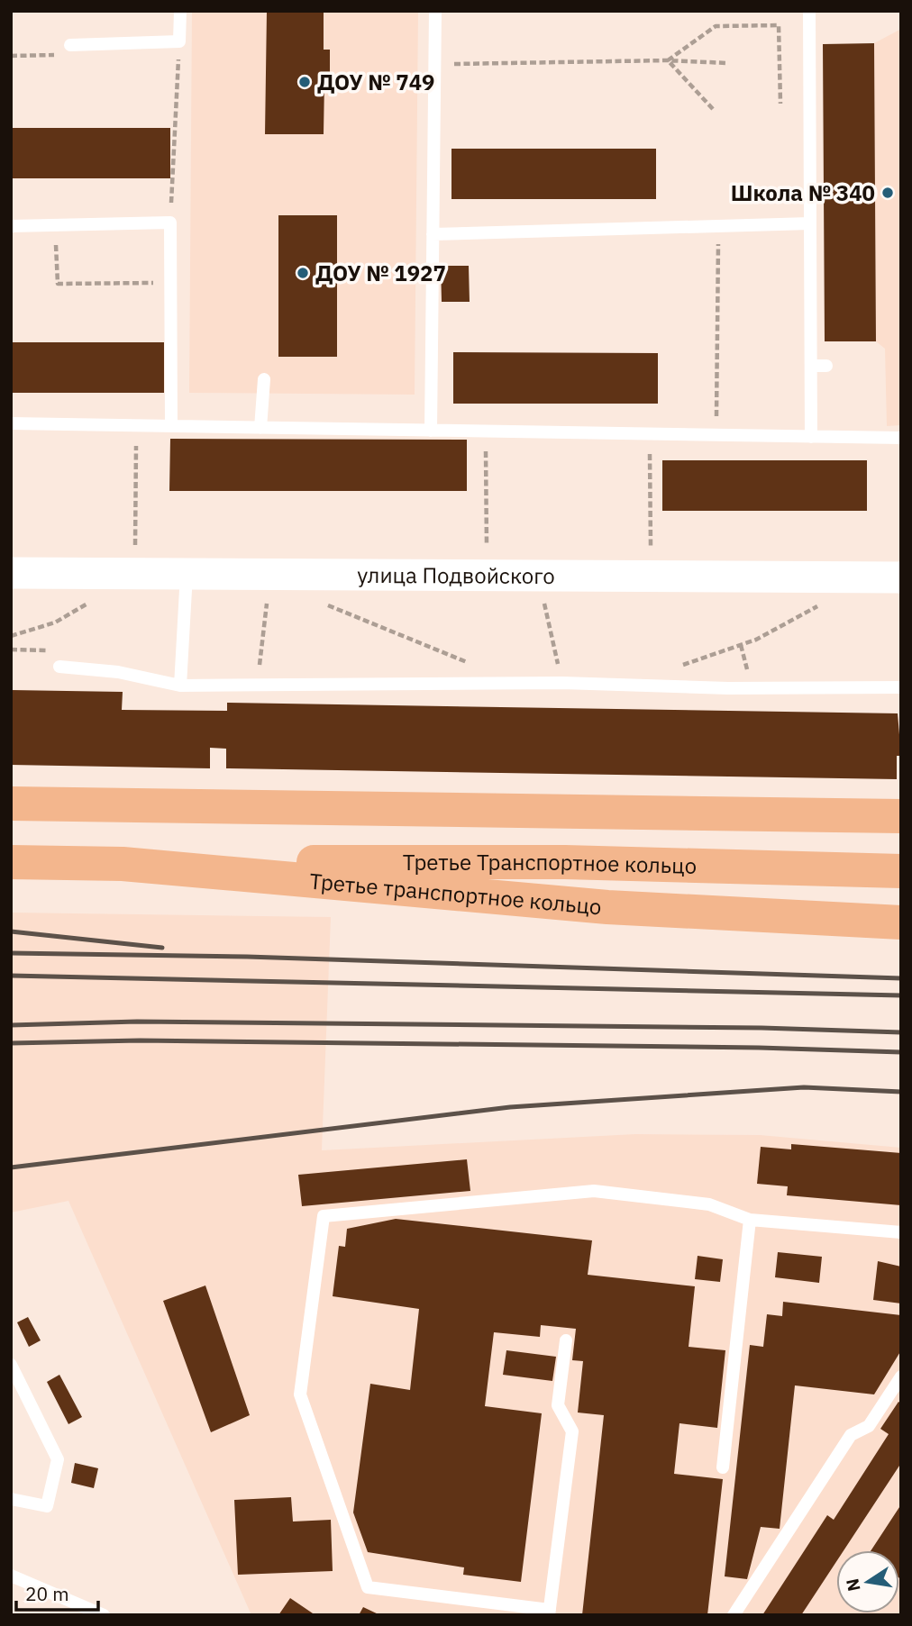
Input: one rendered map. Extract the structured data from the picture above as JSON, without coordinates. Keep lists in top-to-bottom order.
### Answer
{
  "streets": {
    "main road": ["Третье Транспортное кольцо", "Третье транспортное кольцо"],
    "street": ["улица Подвойского"]
  },
  "crossings": [
    ["Третье Транспортное кольцо", "Третье транспортное кольцо"]
  ],
  "places": ["ДОУ № 749", "Школа № 340", "ДОУ № 1927"],
  "scale_bar": "20 m",
  "north": "left"
}
